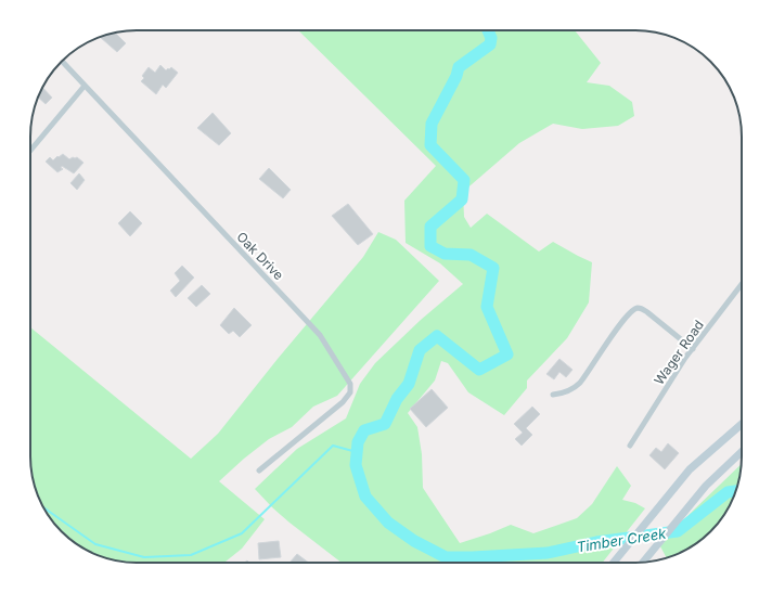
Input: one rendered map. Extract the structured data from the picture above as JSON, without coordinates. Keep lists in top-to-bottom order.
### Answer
{
  "streets": {
    "street": ["Oak Drive", "Wager Road"]
  },
  "water": ["Timber Creek"]
}
